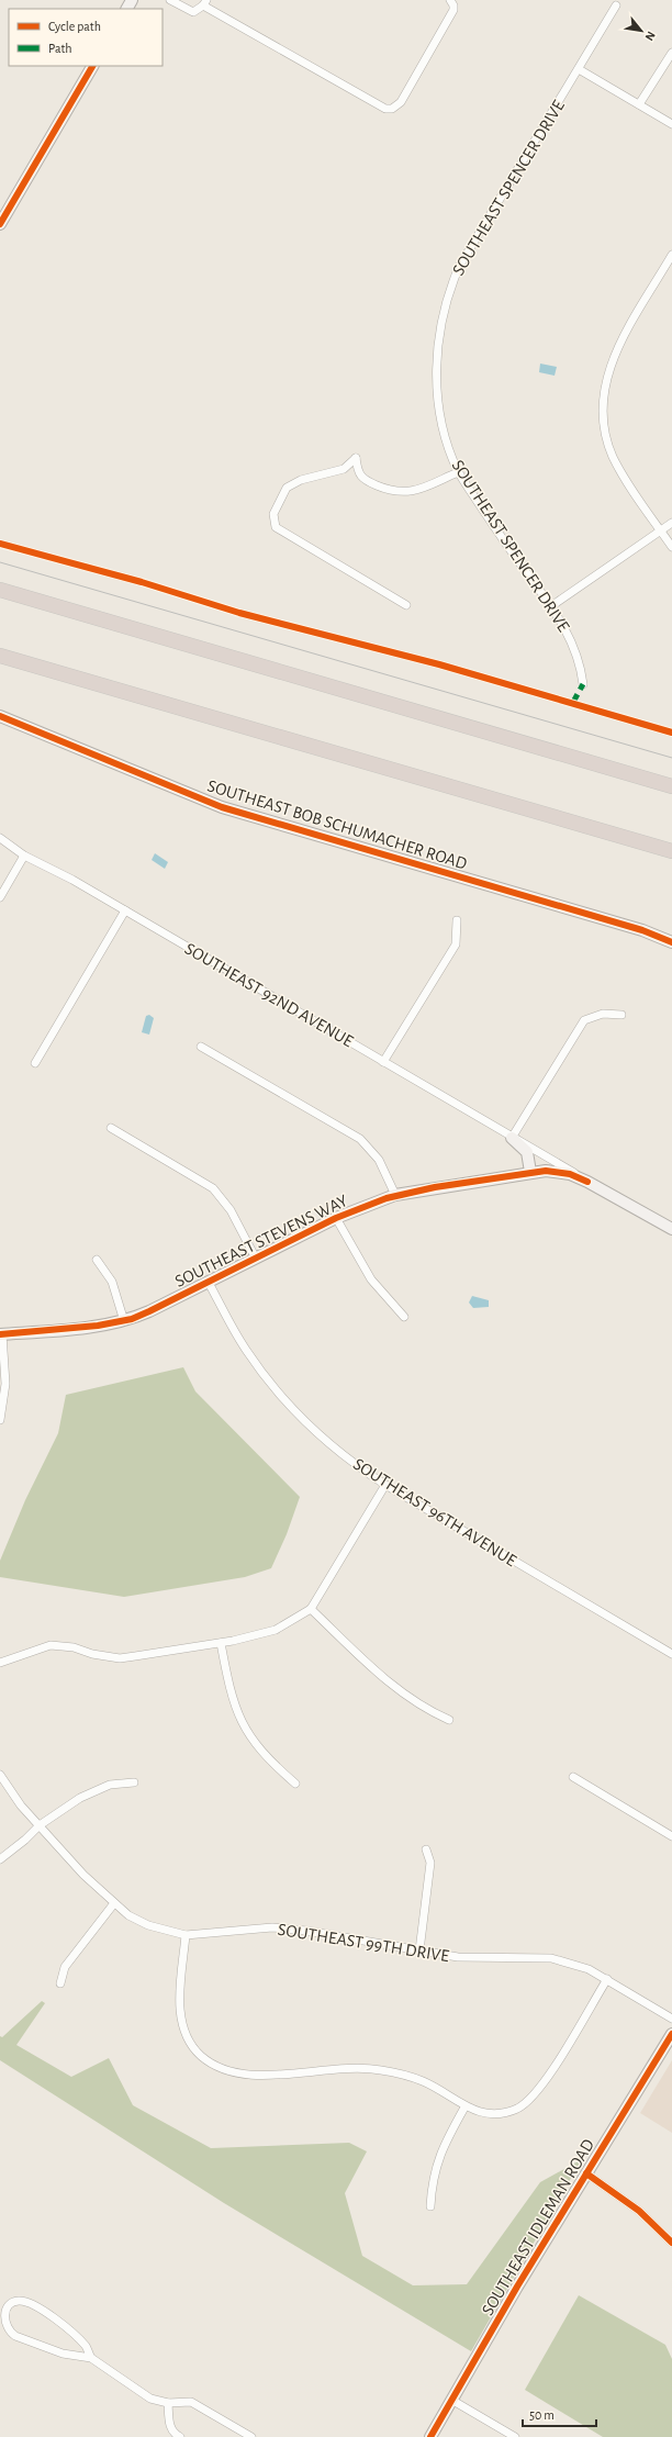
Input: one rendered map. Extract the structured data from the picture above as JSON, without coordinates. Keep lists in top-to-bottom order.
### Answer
{
  "streets": {
    "main road": [
      "SOUTHEAST BOB SCHUMACHER ROAD",
      "SOUTHEAST 92ND AVENUE",
      "SOUTHEAST STEVENS WAY",
      "SOUTHEAST IDLEMAN ROAD"
    ],
    "street": ["SOUTHEAST SPENCER DRIVE", "SOUTHEAST 96TH AVENUE", "SOUTHEAST 99TH DRIVE"]
  },
  "crossings": [
    ["SOUTHEAST 92ND AVENUE", "SOUTHEAST STEVENS WAY"],
    ["SOUTHEAST STEVENS WAY", "SOUTHEAST 96TH AVENUE"]
  ],
  "legend": ["Cycle path", "Path"],
  "scale_bar": "50 m",
  "north": "bottom right"
}
